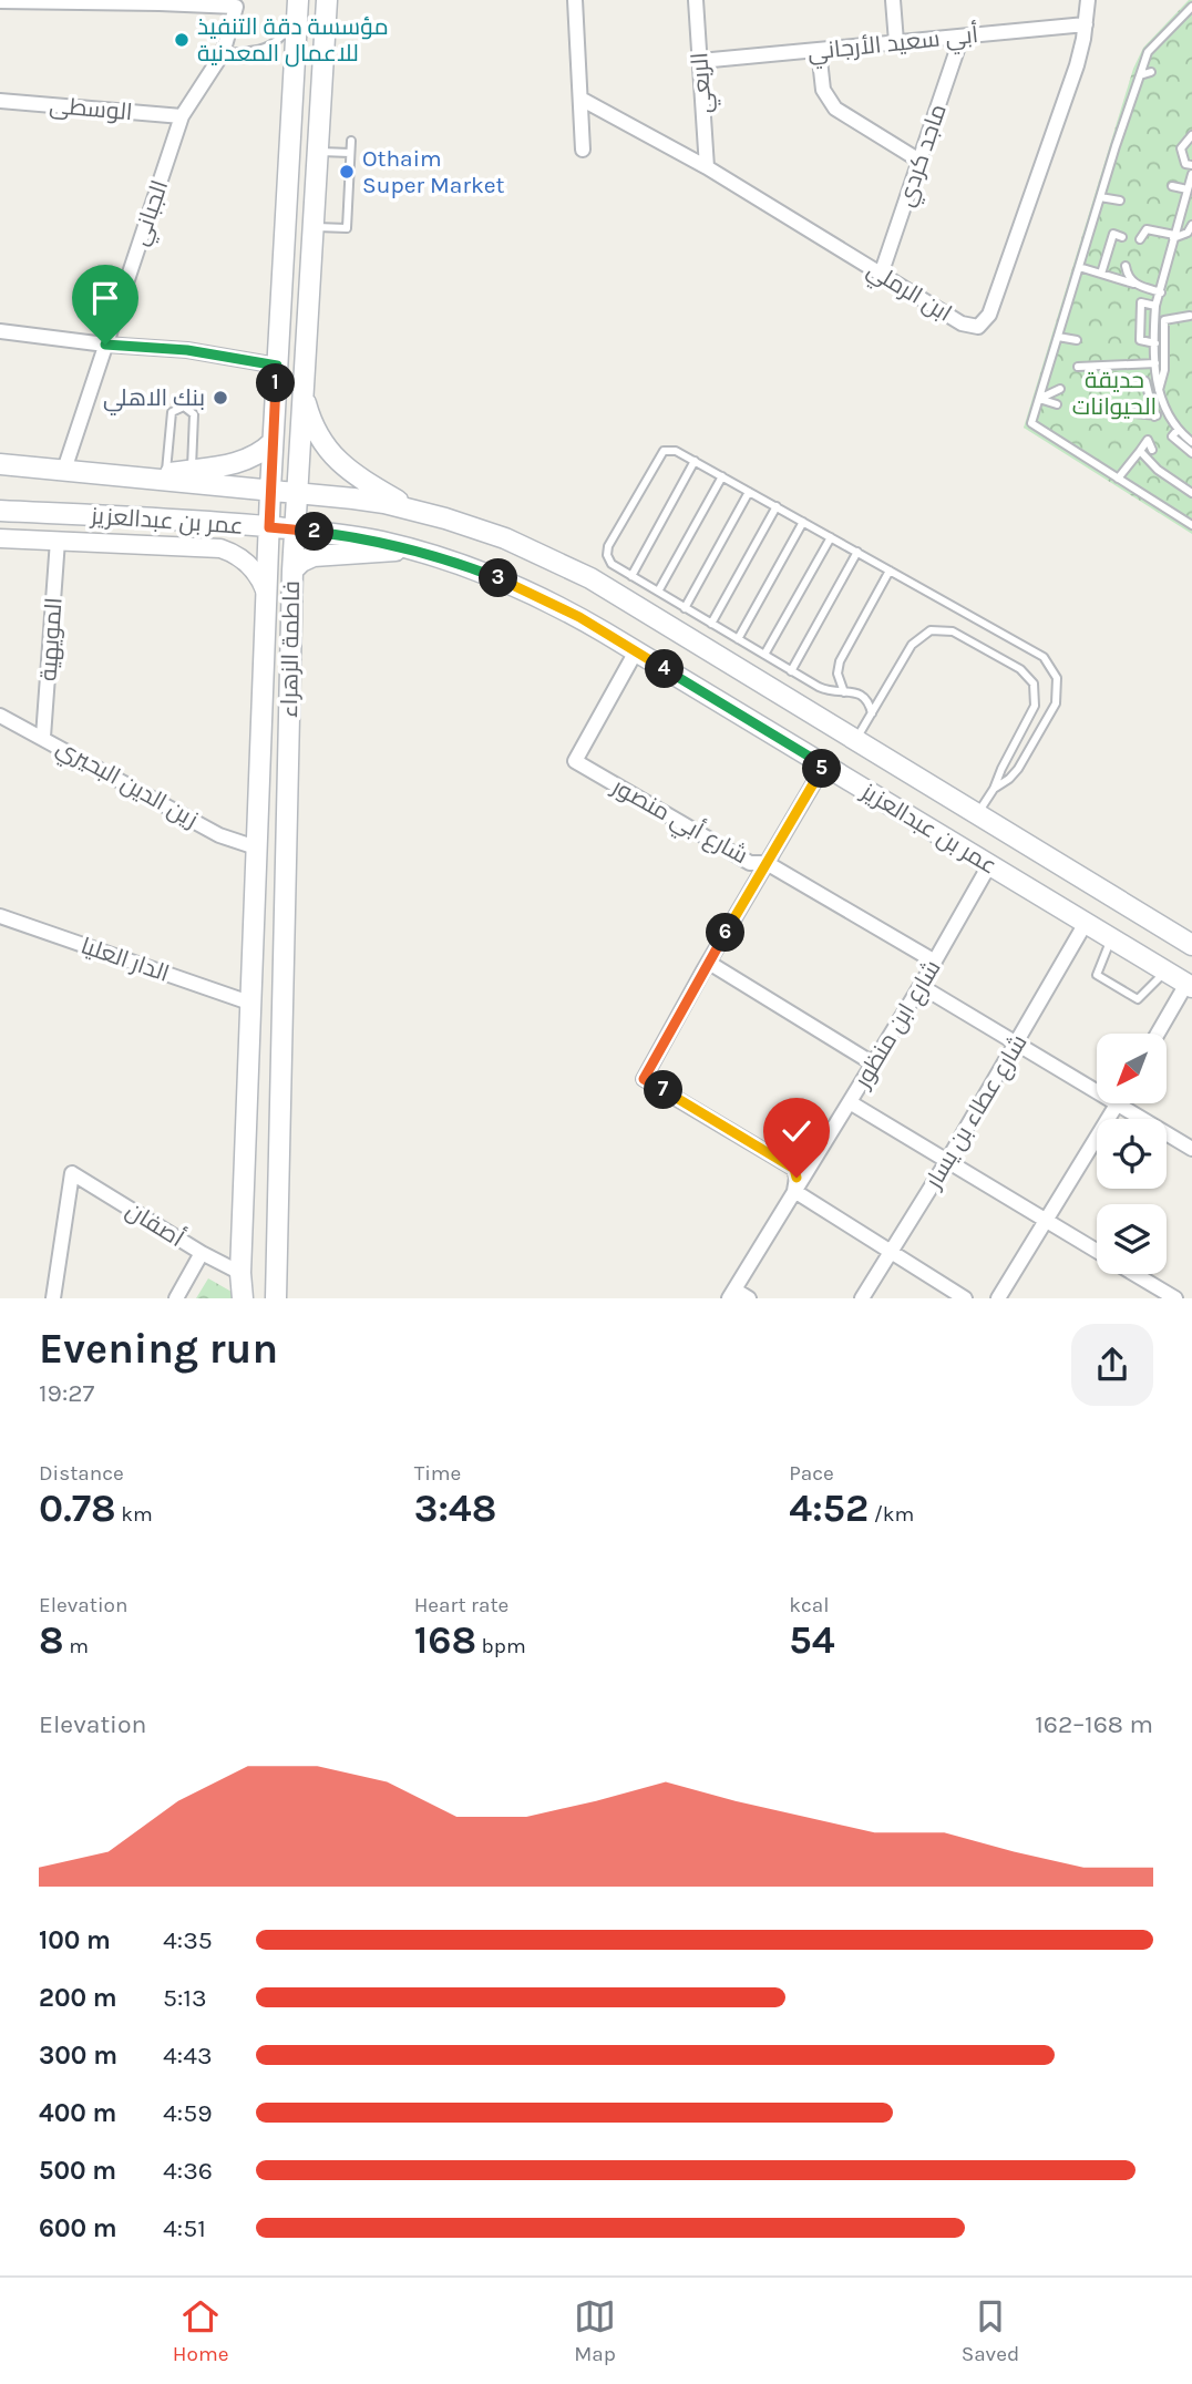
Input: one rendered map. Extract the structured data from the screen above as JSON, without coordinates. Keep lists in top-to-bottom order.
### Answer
{
  "streets": {
    "main road": ["عمر بن عبدالعزيز", "فاطمة الزهراء"],
    "street": [
      "أبي سعيد الأرجاني",
      "الربعي",
      "الوسطى",
      "ماجد كردي",
      "الجباني",
      "ابن الرملي",
      "المويهية",
      "زين الدين البحيري",
      "شارع أبي منصور",
      "الدار العليا",
      "شارع ابن منظور",
      "شارع عطاء بن يسار",
      "أصفان"
    ]
  },
  "crossings": [
    ["أبي سعيد الأرجاني", "الربعي"],
    ["أبي سعيد الأرجاني", "ماجد كردي"],
    ["أبي سعيد الأرجاني", "ابن الرملي"],
    ["الربعي", "ابن الرملي"],
    ["الوسطى", "الجباني"],
    ["ماجد كردي", "ابن الرملي"],
    ["الجباني", "عمر بن عبدالعزيز"],
    ["عمر بن عبدالعزيز", "المويهية"],
    ["عمر بن عبدالعزيز", "فاطمة الزهراء"],
    ["عمر بن عبدالعزيز", "شارع أبي منصور"],
    ["عمر بن عبدالعزيز", "شارع ابن منظور"],
    ["عمر بن عبدالعزيز", "شارع عطاء بن يسار"],
    ["المويهية", "زين الدين البحيري"],
    ["شارع أبي منصور", "شارع ابن منظور"]
  ],
  "parks": ["حديقة الحيوانات"],
  "places": ["مؤسسة دقة التنفيذ للاعمال المعدنية", "Othaim Super Market", "بنك الاهلي"],
  "north": "bottom left",
  "page": {
    "pins": [
      "1",
      "2",
      "3",
      "4",
      "5",
      "6",
      "7"
    ],
    "heading": ["Evening run", "19:27"],
    "stats": [
      ["Distance", "0.78 km"],
      ["Time", "3:48"],
      ["Pace", "4:52 /km"],
      ["Elevation", "8 m"],
      ["Heart rate", "168 bpm"],
      ["kcal", "54"]
    ],
    "chart": ["Elevation", "162–168 m"],
    "list": [
      {
        "name": "100 m",
        "note": "4:35"
      },
      {
        "name": "200 m",
        "note": "5:13"
      },
      {
        "name": "300 m",
        "note": "4:43"
      },
      {
        "name": "400 m",
        "note": "4:59"
      },
      {
        "name": "500 m",
        "note": "4:36"
      },
      {
        "name": "600 m",
        "note": "4:51"
      }
    ],
    "tabs": ["Home", "Map", "Saved"]
  }
}
